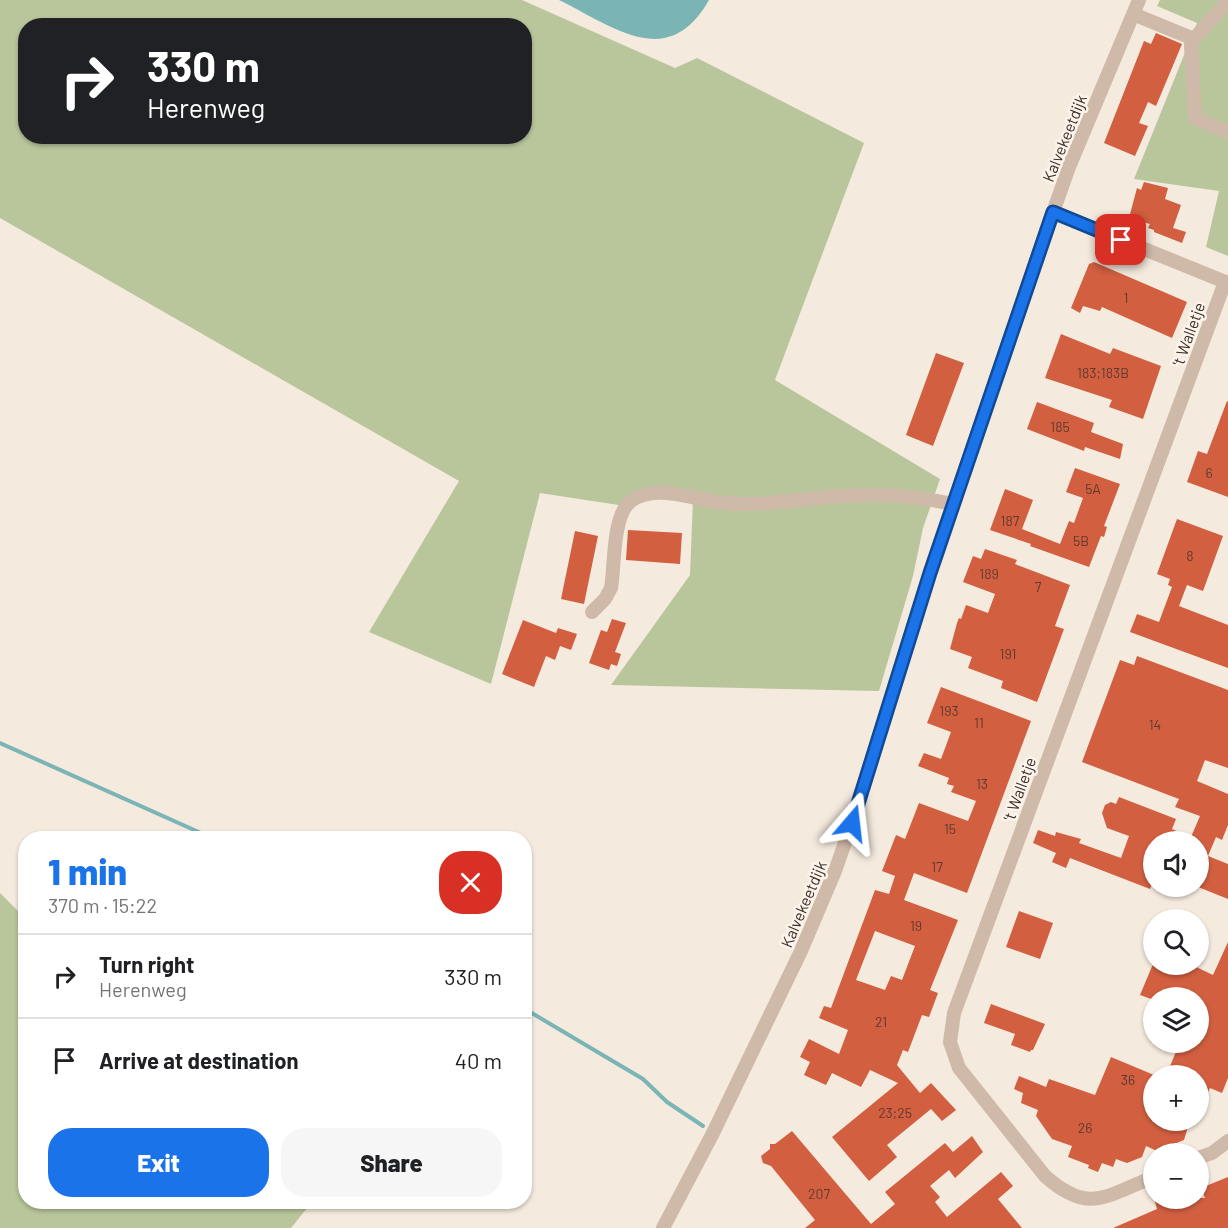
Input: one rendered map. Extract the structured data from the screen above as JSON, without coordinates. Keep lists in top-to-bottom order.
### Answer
{
  "streets": {
    "street": ["Kalvekeetdijk", "'t Walletje"]
  },
  "house_numbers": [
    "1",
    "183;183B",
    "185",
    "6",
    "5A",
    "187",
    "5B",
    "8",
    "189",
    "7",
    "191",
    "193",
    "11",
    "14",
    "13",
    "15",
    "17",
    "19",
    "21",
    "36",
    "23;25",
    "26",
    "207"
  ],
  "page": {
    "turn": ["330 m", "Herenweg"],
    "map_buttons": ["+", "−"],
    "heading": ["1 min", "370 m · 15:22"],
    "list": [
      {
        "name": "Turn right",
        "note": "Herenweg",
        "value": "330 m"
      },
      {
        "name": "Arrive at destination",
        "value": "40 m"
      }
    ],
    "buttons": ["Exit", "Share"]
  }
}
